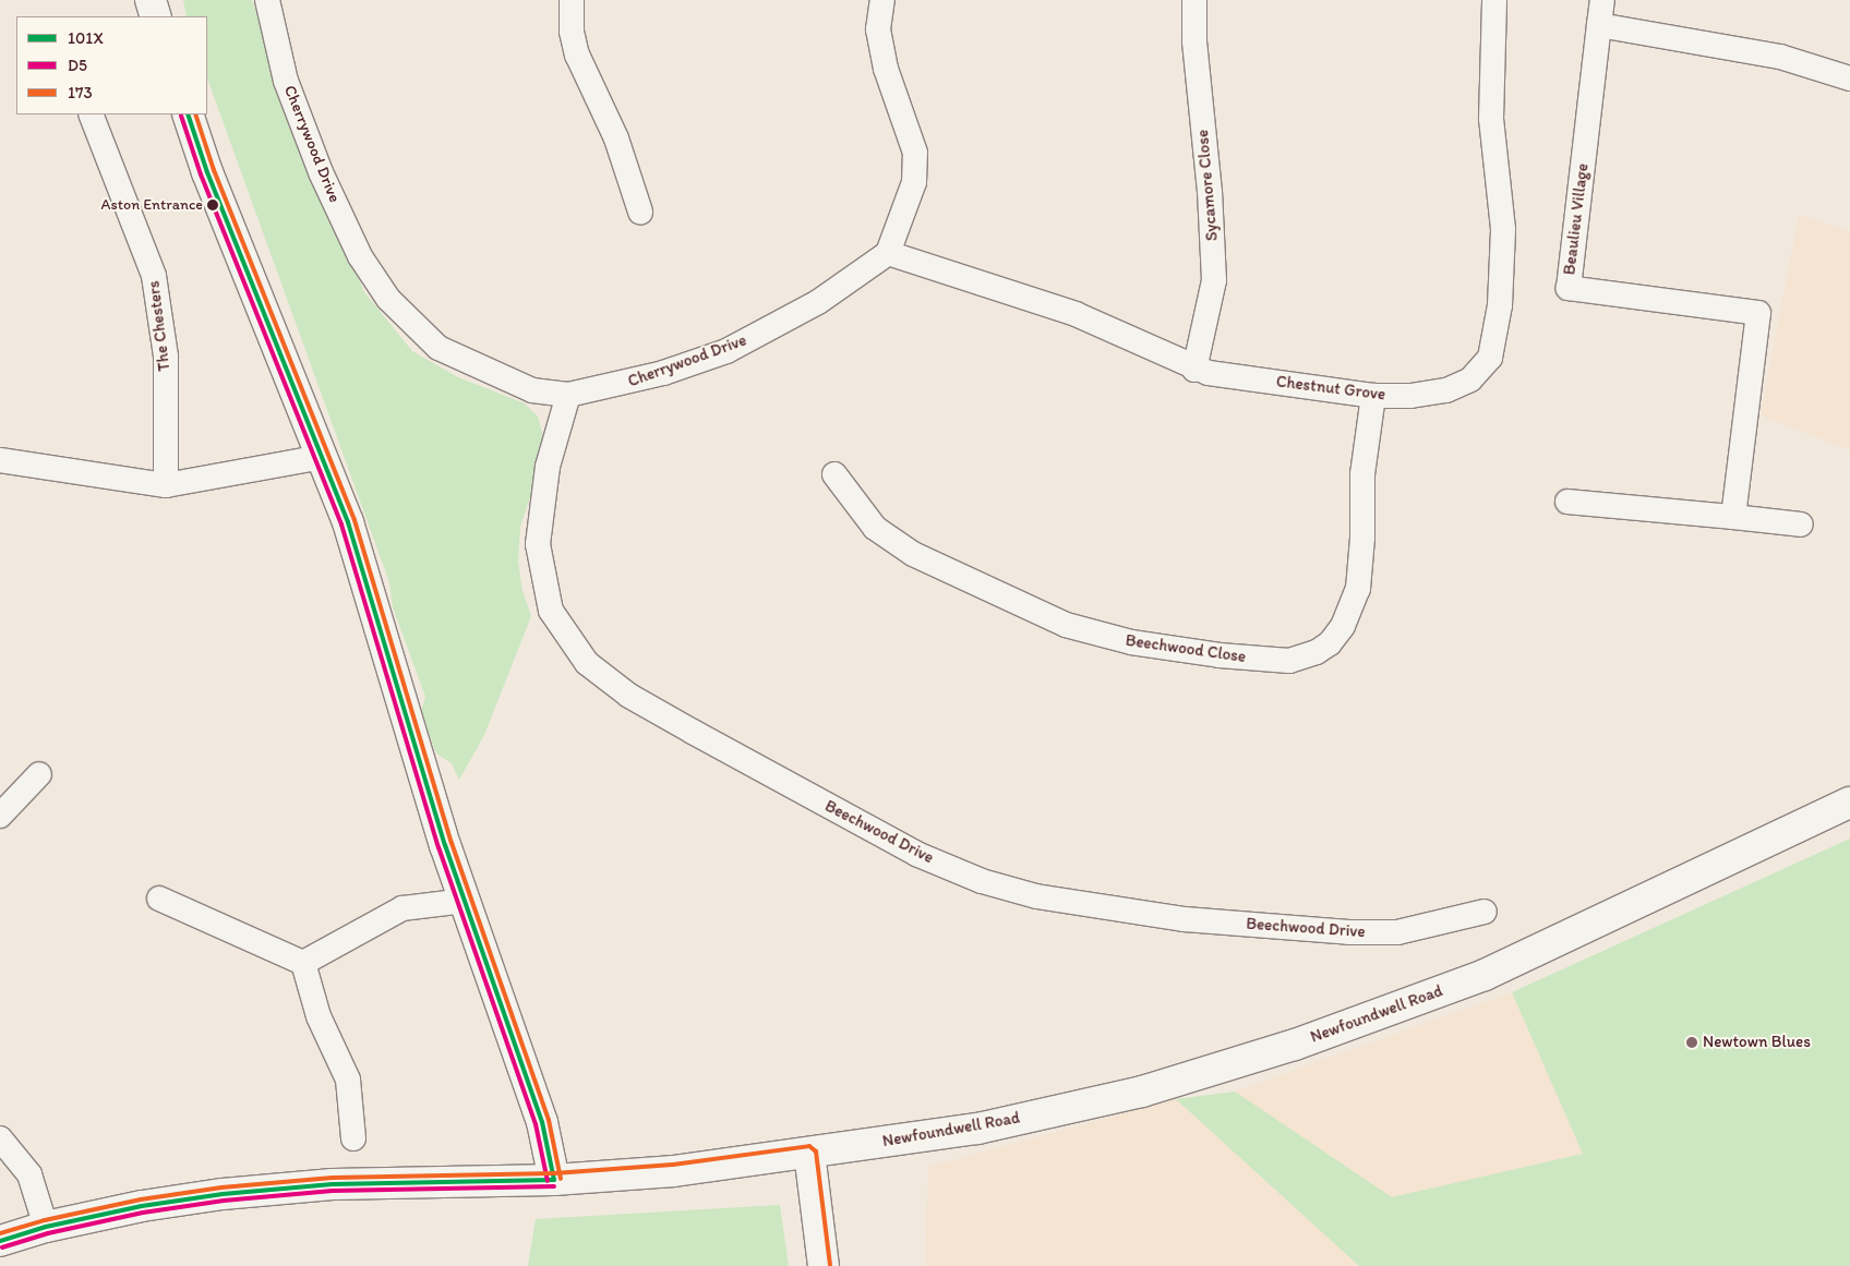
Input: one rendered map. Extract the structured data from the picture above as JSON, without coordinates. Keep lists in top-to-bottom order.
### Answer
{
  "streets": {
    "main road": ["Newfoundwell Road"],
    "street": [
      "Cherrywood Drive",
      "Sycamore Close",
      "Beaulieu Village",
      "The Chesters",
      "Chestnut Grove",
      "Beechwood Close",
      "Beechwood Drive"
    ]
  },
  "crossings": [
    ["Cherrywood Drive", "Chestnut Grove"],
    ["Cherrywood Drive", "Beechwood Drive"],
    ["Sycamore Close", "Chestnut Grove"],
    ["Chestnut Grove", "Beechwood Close"]
  ],
  "places": ["Aston Entrance", "Newtown Blues"],
  "lines": ["transit line 101X", "transit line 173", "transit line D5"],
  "legend": ["101X", "D5", "173"]
}
